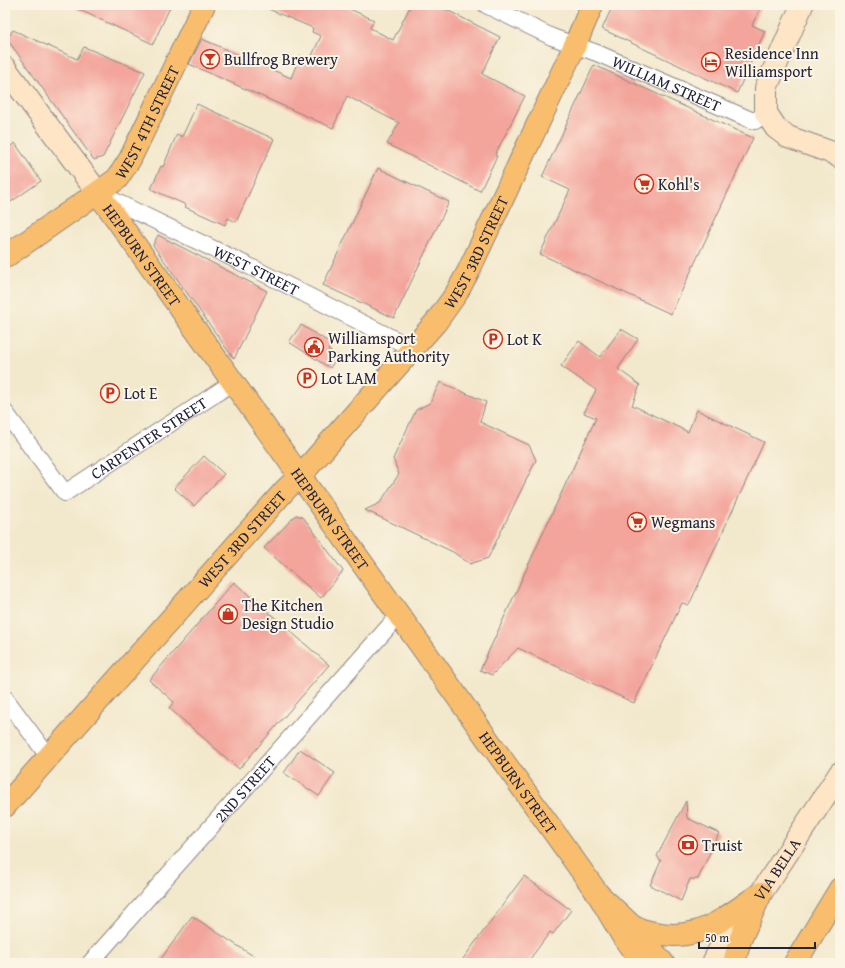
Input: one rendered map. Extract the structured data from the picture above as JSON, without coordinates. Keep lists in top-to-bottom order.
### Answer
{
  "streets": {
    "main road": [
      "WEST 4TH STREET",
      "WEST 3RD STREET",
      "HEPBURN STREET",
      "VIA BELLA"
    ],
    "street": [
      "WILLIAM STREET",
      "WEST STREET",
      "CARPENTER STREET",
      "2ND STREET"
    ]
  },
  "crossings": [
    ["WILLIAM STREET", "WEST 3RD STREET"],
    ["WEST 4TH STREET", "HEPBURN STREET"],
    ["WEST 4TH STREET", "WEST STREET"],
    ["WEST 3RD STREET", "HEPBURN STREET"],
    ["WEST 3RD STREET", "WEST STREET"],
    ["HEPBURN STREET", "WEST STREET"],
    ["HEPBURN STREET", "CARPENTER STREET"],
    ["HEPBURN STREET", "2ND STREET"]
  ],
  "places": {
    "bar": ["Bullfrog Brewery"],
    "hotel": ["Residence Inn Williamsport"],
    "supermarket": ["Kohl's", "Wegmans"],
    "parking": ["Lot K", "Lot LAM", "Lot E"],
    "public building": ["Williamsport Parking Authority"],
    "shop": ["The Kitchen Design Studio"],
    "bank": ["Truist"]
  },
  "scale_bar": "50 m"
}
